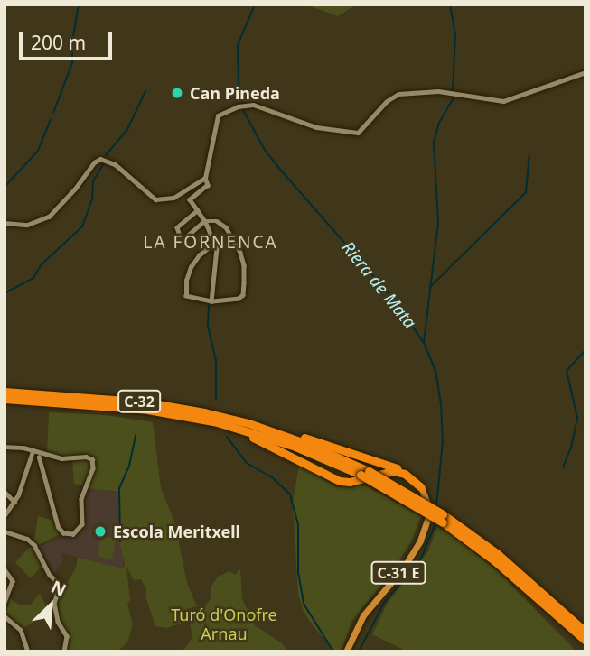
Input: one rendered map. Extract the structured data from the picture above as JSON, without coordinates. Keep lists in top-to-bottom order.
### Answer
{
  "streets": {
    "highway": ["C-32"],
    "main road": ["C-31 E"]
  },
  "districts": ["LA FORNENCA"],
  "water": ["Riera de Mata"],
  "parks": ["Turó d'Onofre Arnau"],
  "places": ["Can Pineda", "Escola Meritxell"],
  "scale_bar": "200 m",
  "north": "top right"
}
